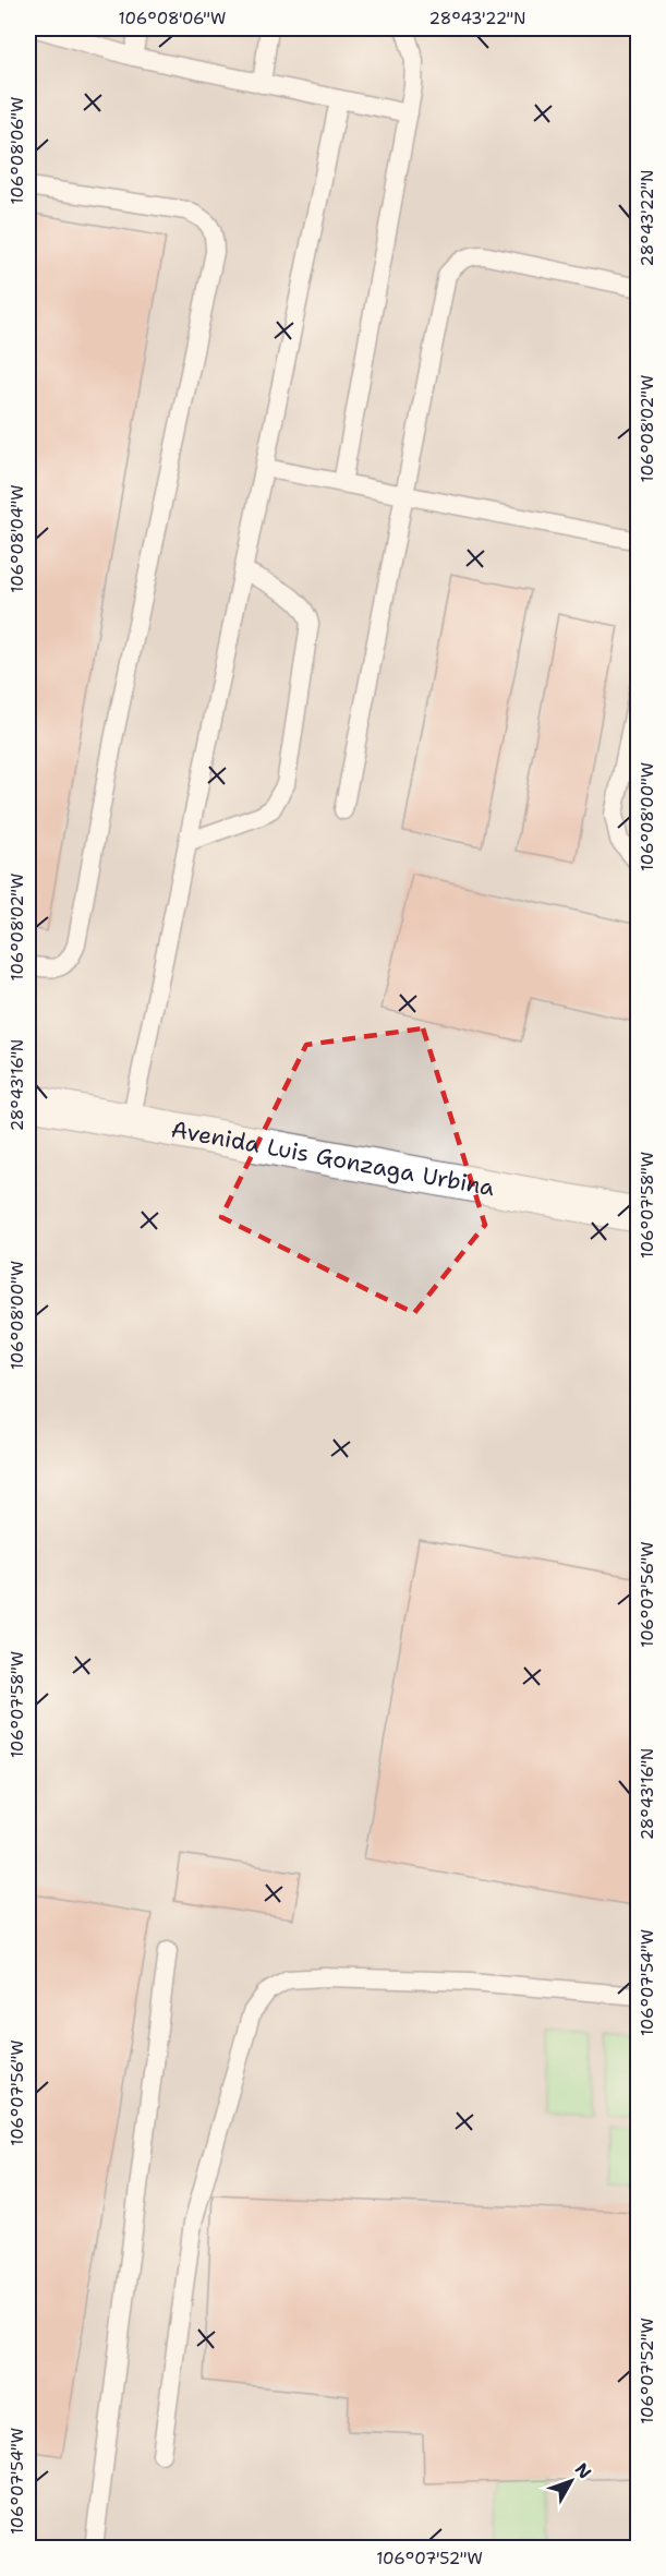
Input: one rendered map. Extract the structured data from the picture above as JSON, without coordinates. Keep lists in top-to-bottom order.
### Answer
{
  "streets": {
    "street": ["Avenida Luis Gonzaga Urbina"]
  },
  "north": "top right",
  "coordinates": [
    "106°08'06\"W",
    "28°43'22\"N",
    "106°08'02\"W",
    "106°08'04\"W",
    "106°08'00\"W",
    "28°43'16\"N",
    "106°07'58\"W",
    "106°07'56\"W",
    "106°07'54\"W",
    "106°07'52\"W"
  ]
}
